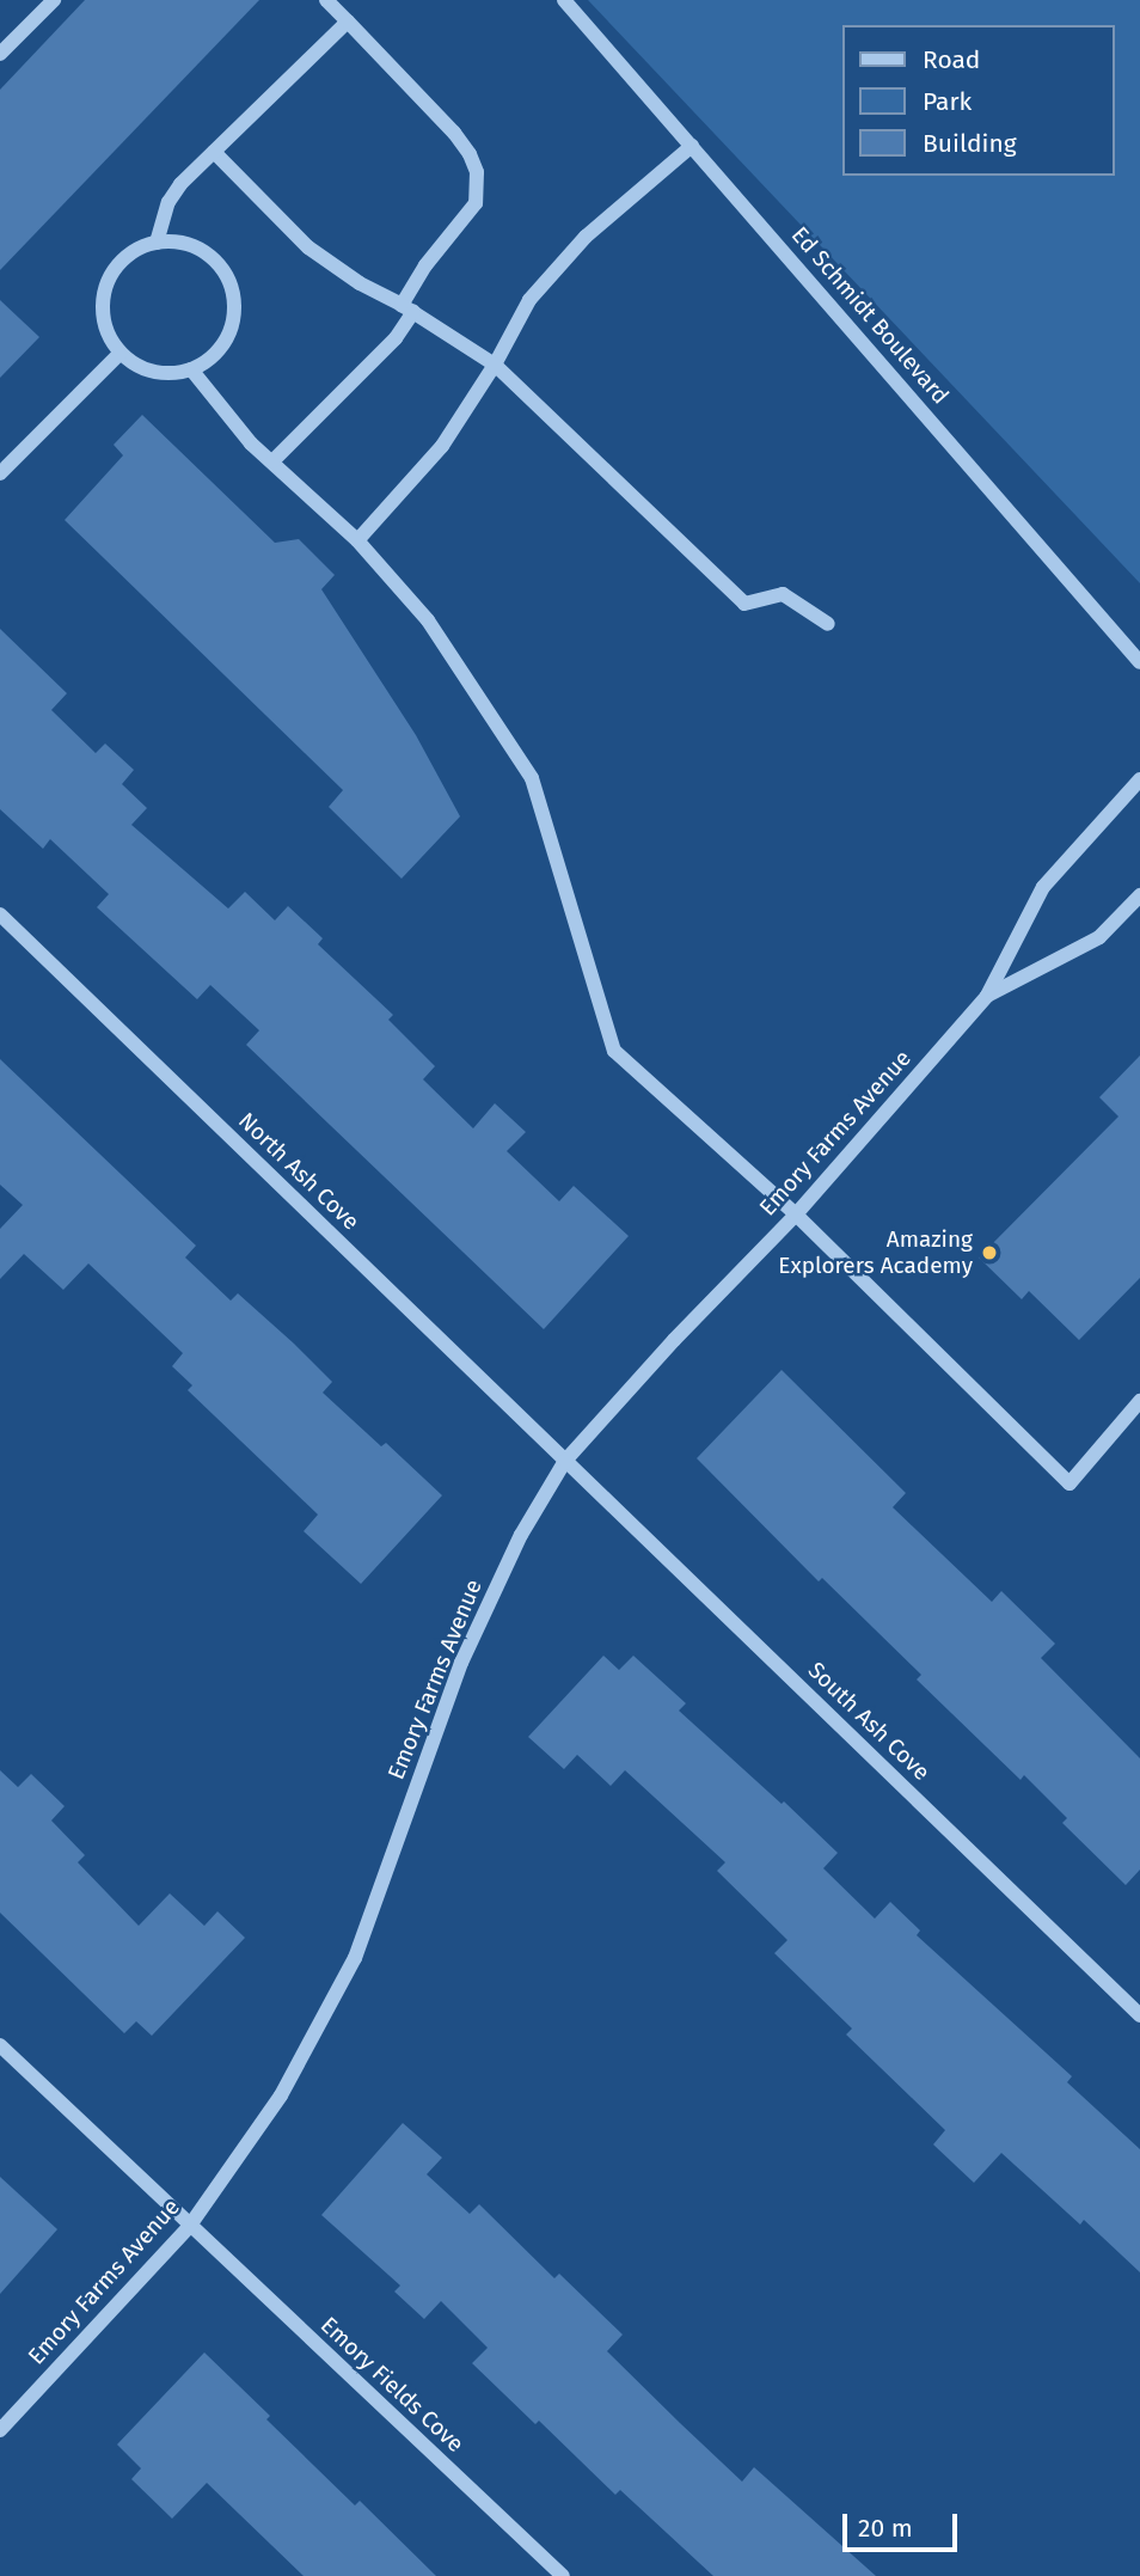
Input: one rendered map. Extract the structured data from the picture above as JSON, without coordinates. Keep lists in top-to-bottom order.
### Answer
{
  "streets": {
    "street": [
      "Ed Schmidt Boulevard",
      "Emory Farms Avenue",
      "North Ash Cove",
      "South Ash Cove",
      "Emory Fields Cove"
    ]
  },
  "crossings": [
    ["Emory Farms Avenue", "North Ash Cove"],
    ["Emory Farms Avenue", "South Ash Cove"],
    ["Emory Farms Avenue", "Emory Fields Cove"],
    ["North Ash Cove", "South Ash Cove"]
  ],
  "places": ["Amazing Explorers Academy"],
  "legend": ["Road", "Park", "Building"],
  "scale_bar": "20 m"
}
